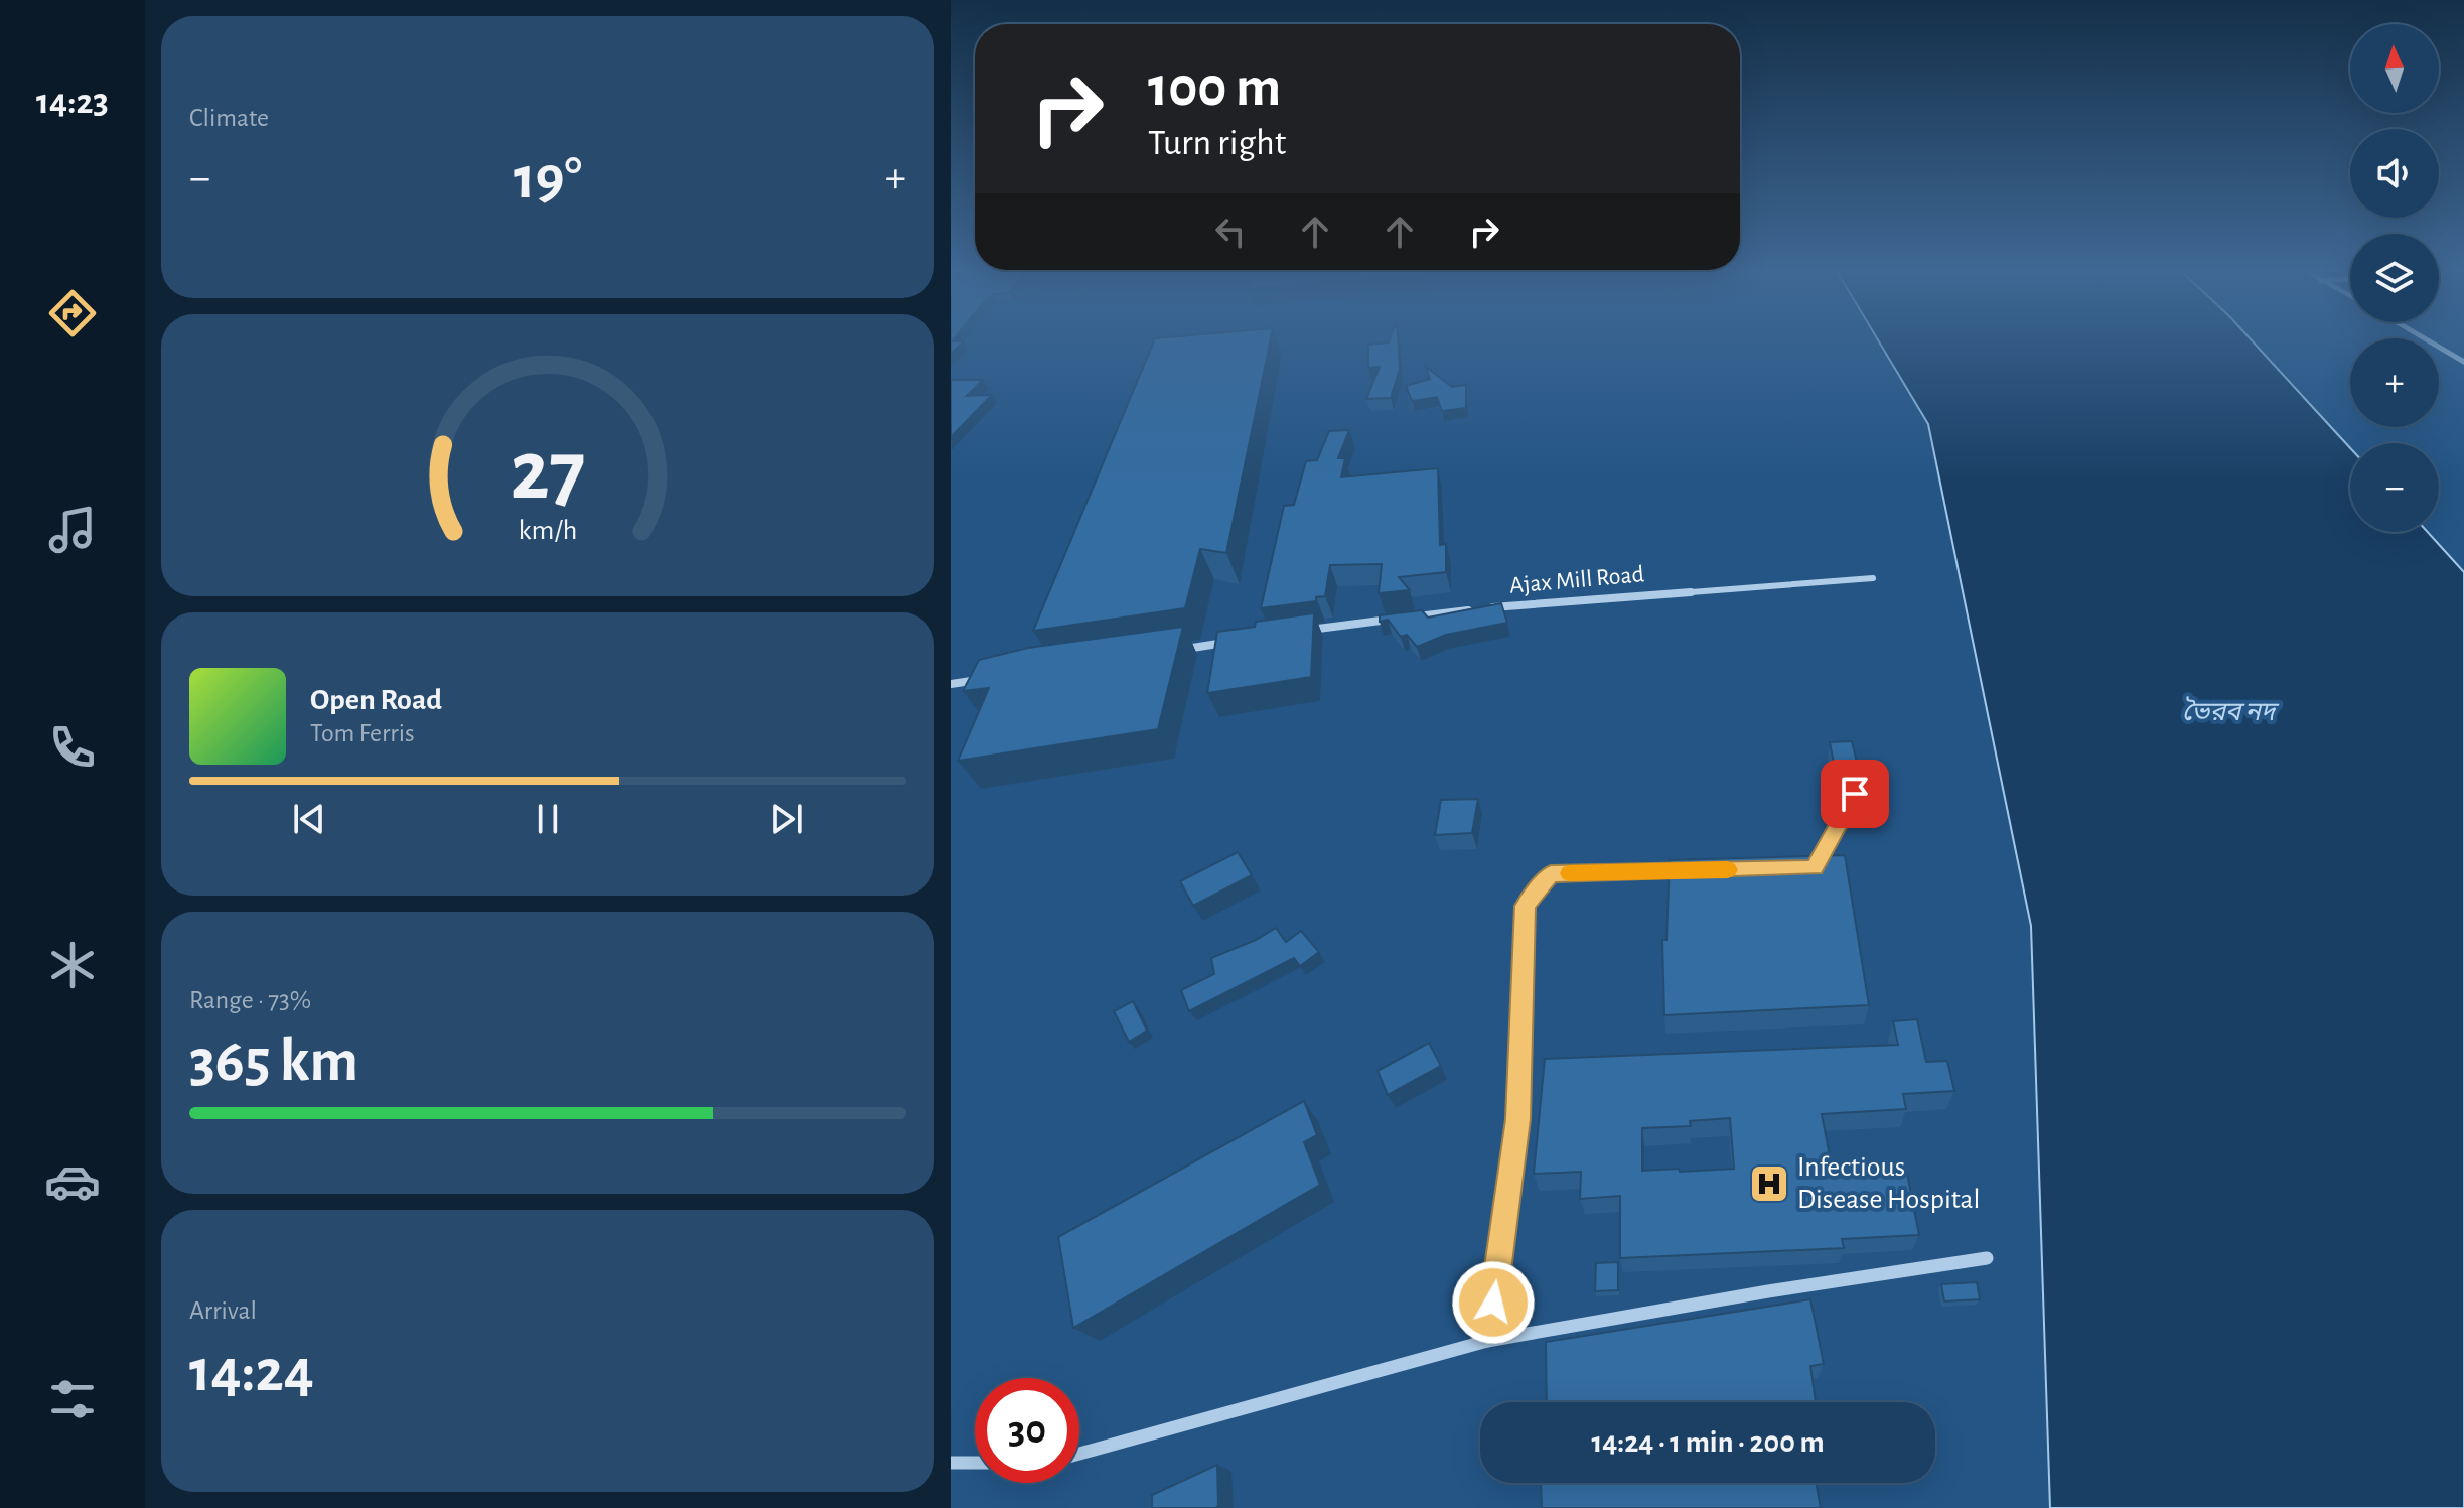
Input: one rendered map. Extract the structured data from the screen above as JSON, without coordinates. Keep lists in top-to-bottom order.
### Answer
{
  "streets": {
    "street": ["Ajax Mill Road"]
  },
  "water": ["ভৈরব নদ"],
  "places": {
    "hospital": ["Infectious Disease Hospital"]
  },
  "north": "top",
  "page": {
    "tabs": "14:23",
    "tile": [
      "Climate",
      ["Range · 73%", "365 km"],
      ["Arrival", "14:24"]
    ],
    "map_buttons": ["+", "−"],
    "turn": ["100 m", "Turn right"],
    "heat": ["−", "19°", "+"],
    "song": ["Open Road", "Tom Ferris"],
    "limit": "30",
    "trip": "14:24 · 1 min · 200 m",
    "gauge": ["27", "km/h"]
  }
}
